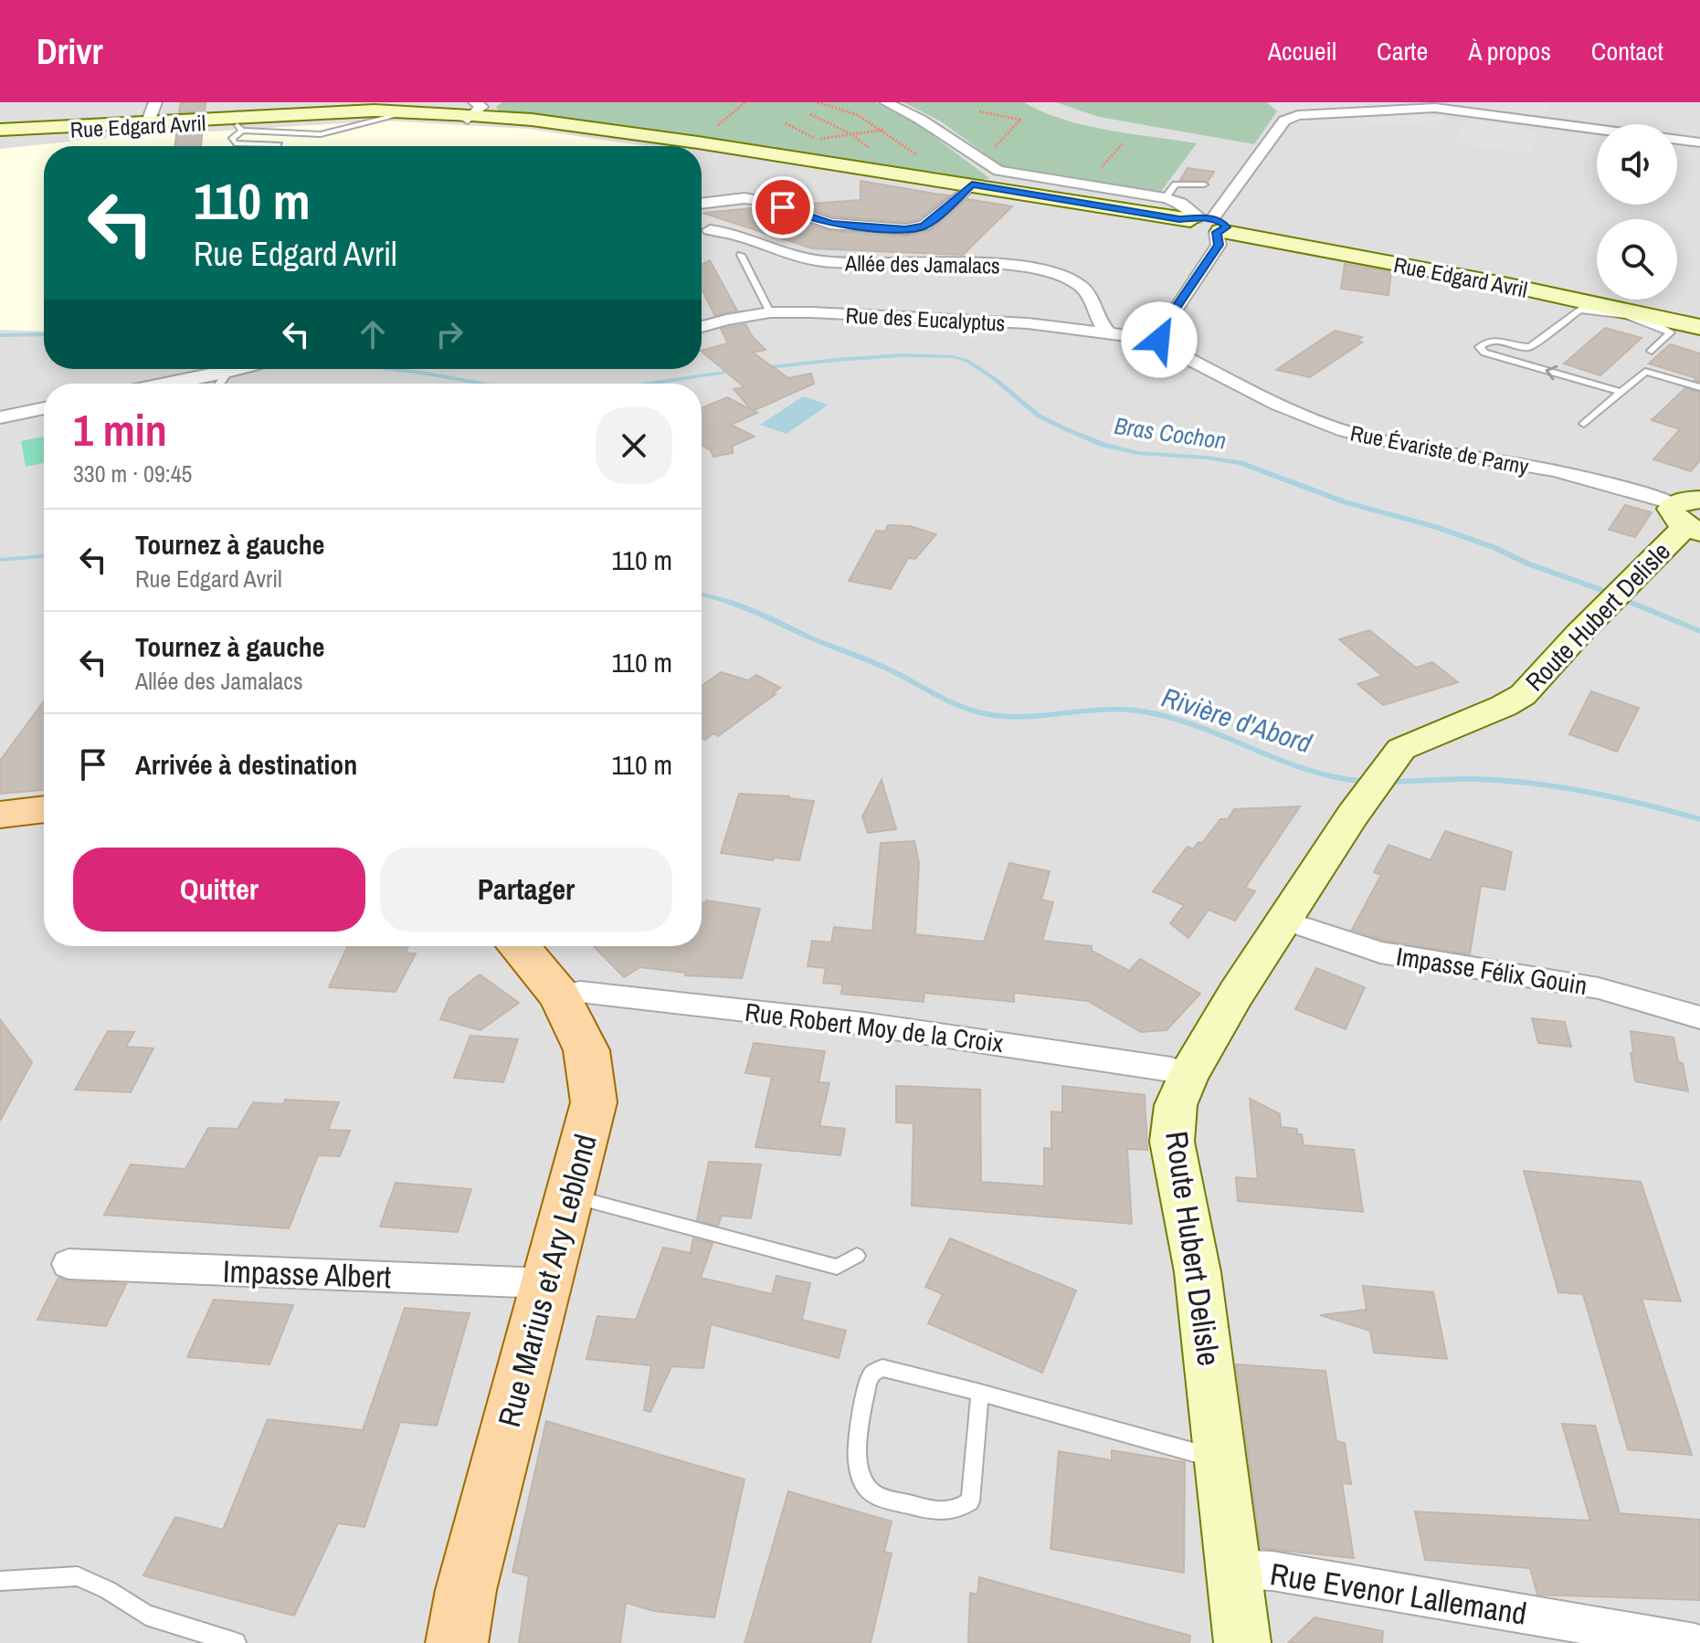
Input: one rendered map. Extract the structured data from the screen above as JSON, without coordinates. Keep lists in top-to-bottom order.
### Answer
{
  "streets": {
    "main road": ["Rue Marius et Ary Leblond"],
    "street": [
      "Rue Edgard Avril",
      "Allée des Jamalacs",
      "Rue des Eucalyptus",
      "Rue Évariste de Parny",
      "Route Hubert Delisle",
      "Impasse Félix Gouin",
      "Rue Robert Moy de la Croix",
      "Impasse Albert",
      "Rue Evenor Lallemand"
    ]
  },
  "crossings": [
    ["Rue Edgard Avril", "Allée des Jamalacs"],
    ["Allée des Jamalacs", "Rue des Eucalyptus"],
    ["Rue des Eucalyptus", "Rue Évariste de Parny"],
    ["Rue Évariste de Parny", "Route Hubert Delisle"],
    ["Route Hubert Delisle", "Impasse Félix Gouin"],
    ["Route Hubert Delisle", "Rue Robert Moy de la Croix"],
    ["Route Hubert Delisle", "Rue Evenor Lallemand"],
    ["Rue Robert Moy de la Croix", "Rue Marius et Ary Leblond"],
    ["Impasse Albert", "Rue Marius et Ary Leblond"]
  ],
  "water": ["Bras Cochon", "Rivière d'Abord"],
  "page": {
    "header": "Drivr",
    "nav": [
      "Accueil",
      "Carte",
      "À propos",
      "Contact"
    ],
    "turn": ["110 m", "Rue Edgard Avril"],
    "heading": ["1 min", "330 m · 09:45"],
    "list": [
      {
        "name": "Tournez à gauche",
        "note": "Rue Edgard Avril",
        "value": "110 m"
      },
      {
        "name": "Tournez à gauche",
        "note": "Allée des Jamalacs",
        "value": "110 m"
      },
      {
        "name": "Arrivée à destination",
        "value": "110 m"
      }
    ],
    "buttons": ["Quitter", "Partager"]
  }
}
